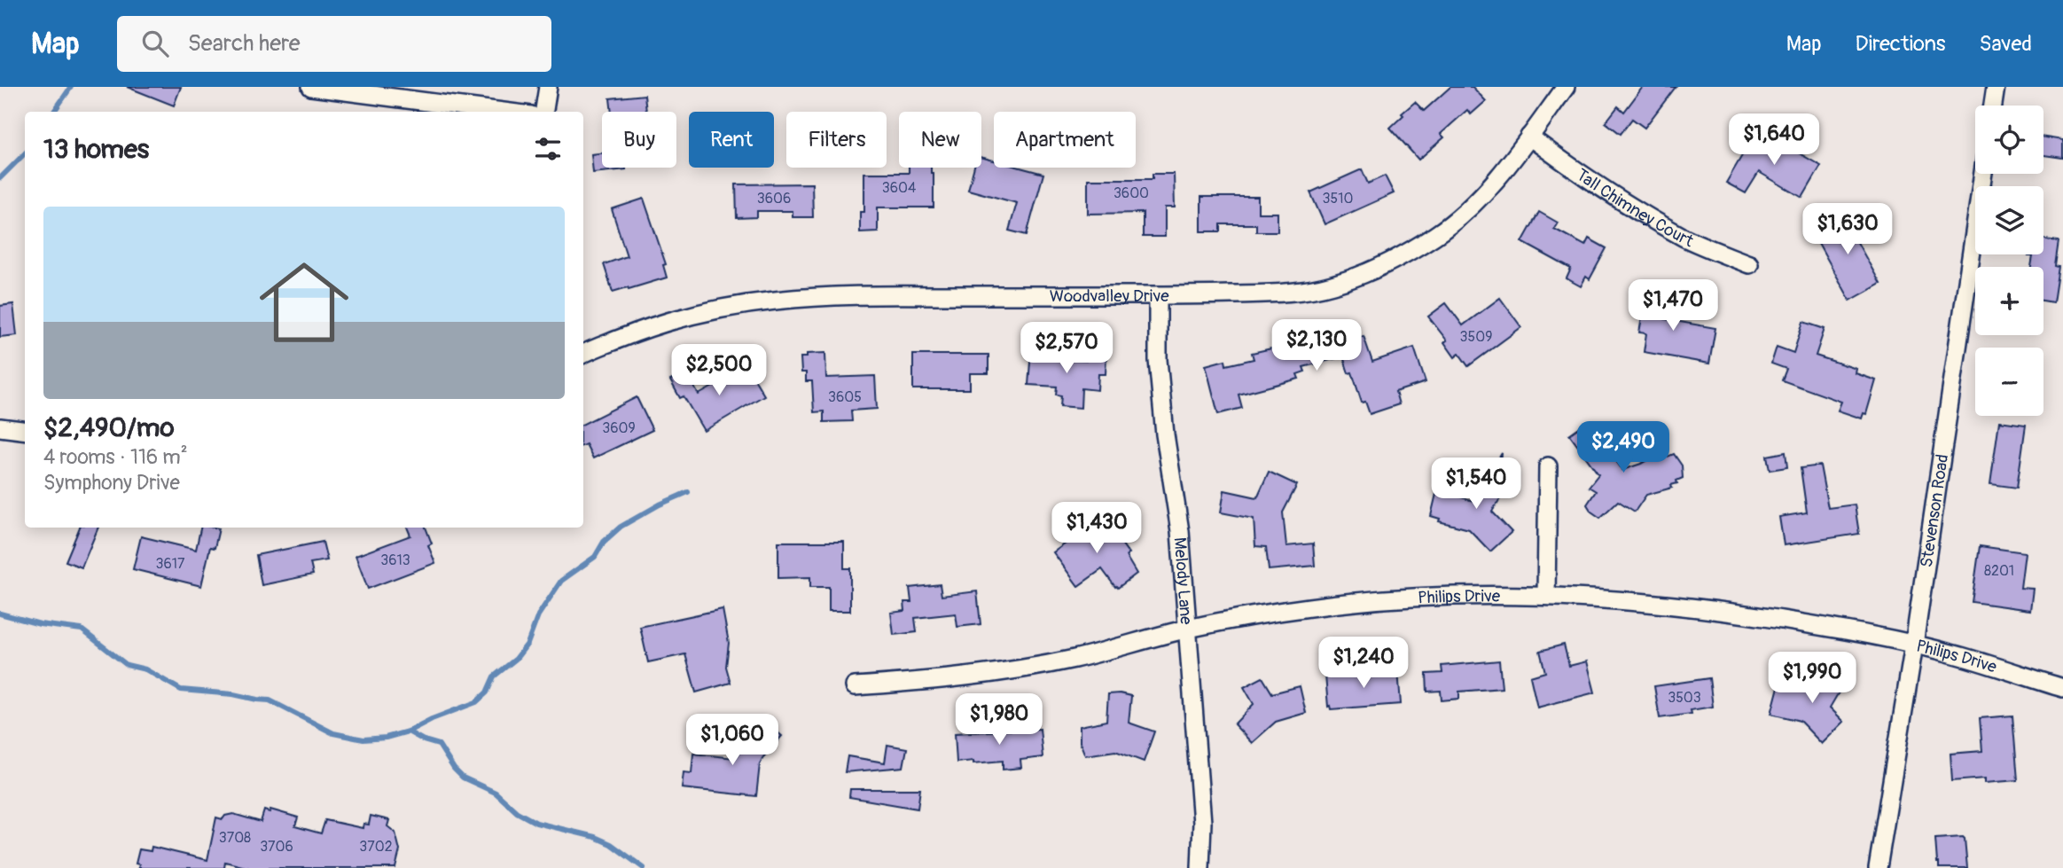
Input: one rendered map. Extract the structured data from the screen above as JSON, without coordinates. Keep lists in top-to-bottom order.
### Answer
{
  "streets": {
    "street": [
      "Tall Chimney Court",
      "Woodvalley Drive",
      "Stevenson Road",
      "Melody Lane",
      "Philips Drive"
    ]
  },
  "crossings": [
    ["Tall Chimney Court", "Woodvalley Drive"],
    ["Woodvalley Drive", "Melody Lane"],
    ["Stevenson Road", "Philips Drive"],
    ["Melody Lane", "Philips Drive"]
  ],
  "house_numbers": [
    "3604",
    "3600",
    "3606",
    "3510",
    "3509",
    "3605",
    "3609",
    "3613",
    "3617",
    "8201",
    "3503",
    "3708",
    "3706",
    "3702"
  ],
  "page": {
    "header": "Map",
    "search": "Search here",
    "nav": ["Map", "Directions", "Saved"],
    "map_buttons": ["+", "−"],
    "chip": [
      "Buy",
      "Rent",
      "Filters",
      "New",
      "Apartment"
    ],
    "heading": "13 homes",
    "price": [
      "$1,640",
      "$1,630",
      "$1,470",
      "$2,130",
      "$2,570",
      "$2,500",
      "$2,490",
      "$1,540",
      "$1,430",
      "$1,240",
      "$1,990",
      "$1,980",
      "$1,060"
    ],
    "list": [
      {
        "name": "$2,490/mo",
        "note": "4 rooms · 116 m² · Symphony Drive"
      }
    ]
  }
}
